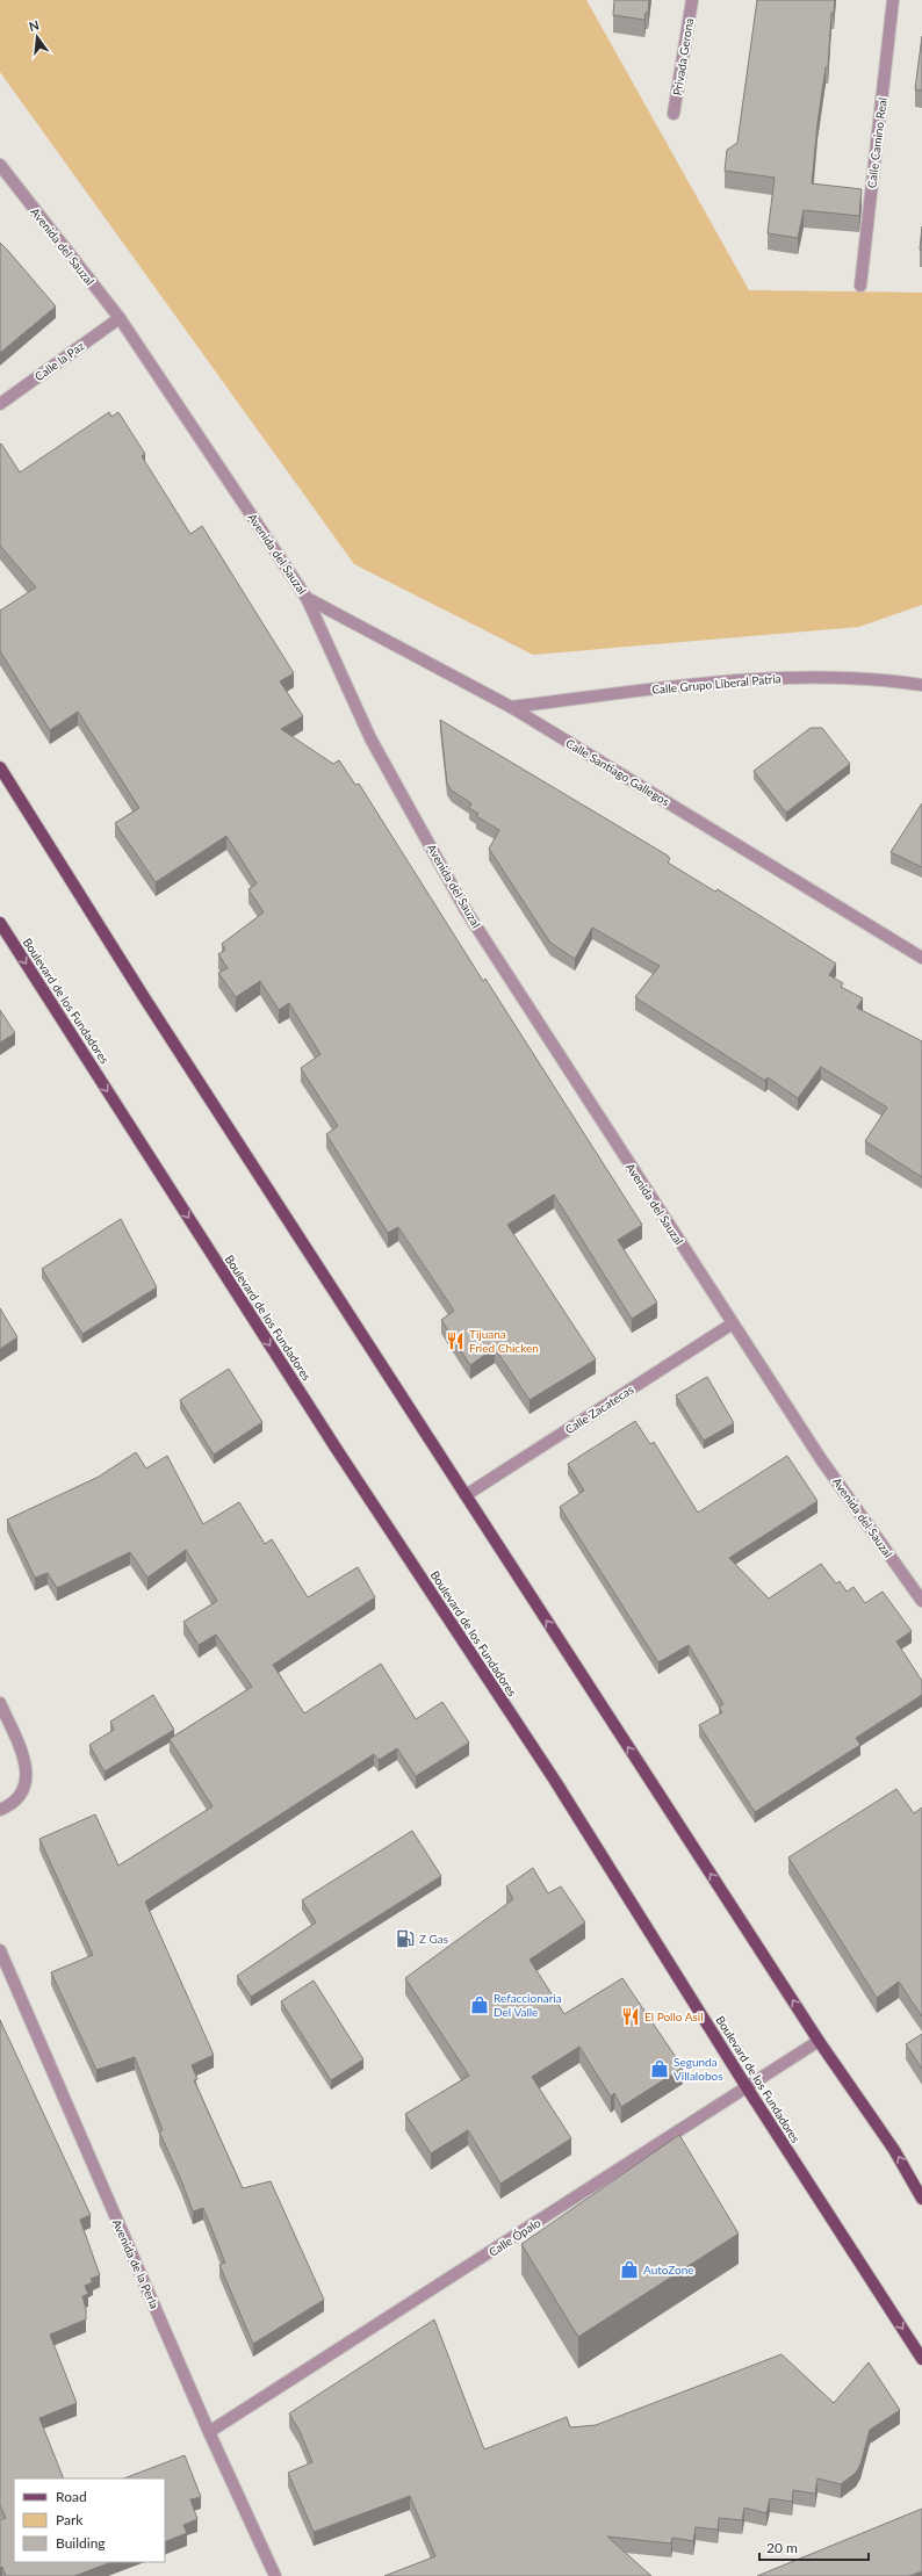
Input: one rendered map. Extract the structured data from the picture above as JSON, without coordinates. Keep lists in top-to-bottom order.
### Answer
{
  "streets": {
    "main road": ["Boulevard de los Fundadores"],
    "street": [
      "Privada Gerona",
      "Calle Camino Real",
      "Avenida del Sauzal",
      "Calle la Paz",
      "Calle Grupo Liberal Patria",
      "Calle Santiago Gallegos",
      "Calle Zacatecas",
      "Calle Ópalo",
      "Avenida de la Perla"
    ]
  },
  "crossings": [
    ["Avenida del Sauzal", "Calle la Paz"],
    ["Avenida del Sauzal", "Calle Santiago Gallegos"],
    ["Avenida del Sauzal", "Calle Zacatecas"],
    ["Calle Grupo Liberal Patria", "Calle Santiago Gallegos"],
    ["Boulevard de los Fundadores", "Calle Ópalo"],
    ["Calle Ópalo", "Avenida de la Perla"]
  ],
  "places": {
    "restaurant": ["Tijuana Fried Chicken", "El Pollo Asil"],
    "fuel station": ["Z Gas"],
    "shop": ["Refaccionaria Del Valle", "Segunda Villalobos", "AutoZone"]
  },
  "legend": ["Road", "Park", "Building"],
  "scale_bar": "20 m",
  "north": "top"
}
